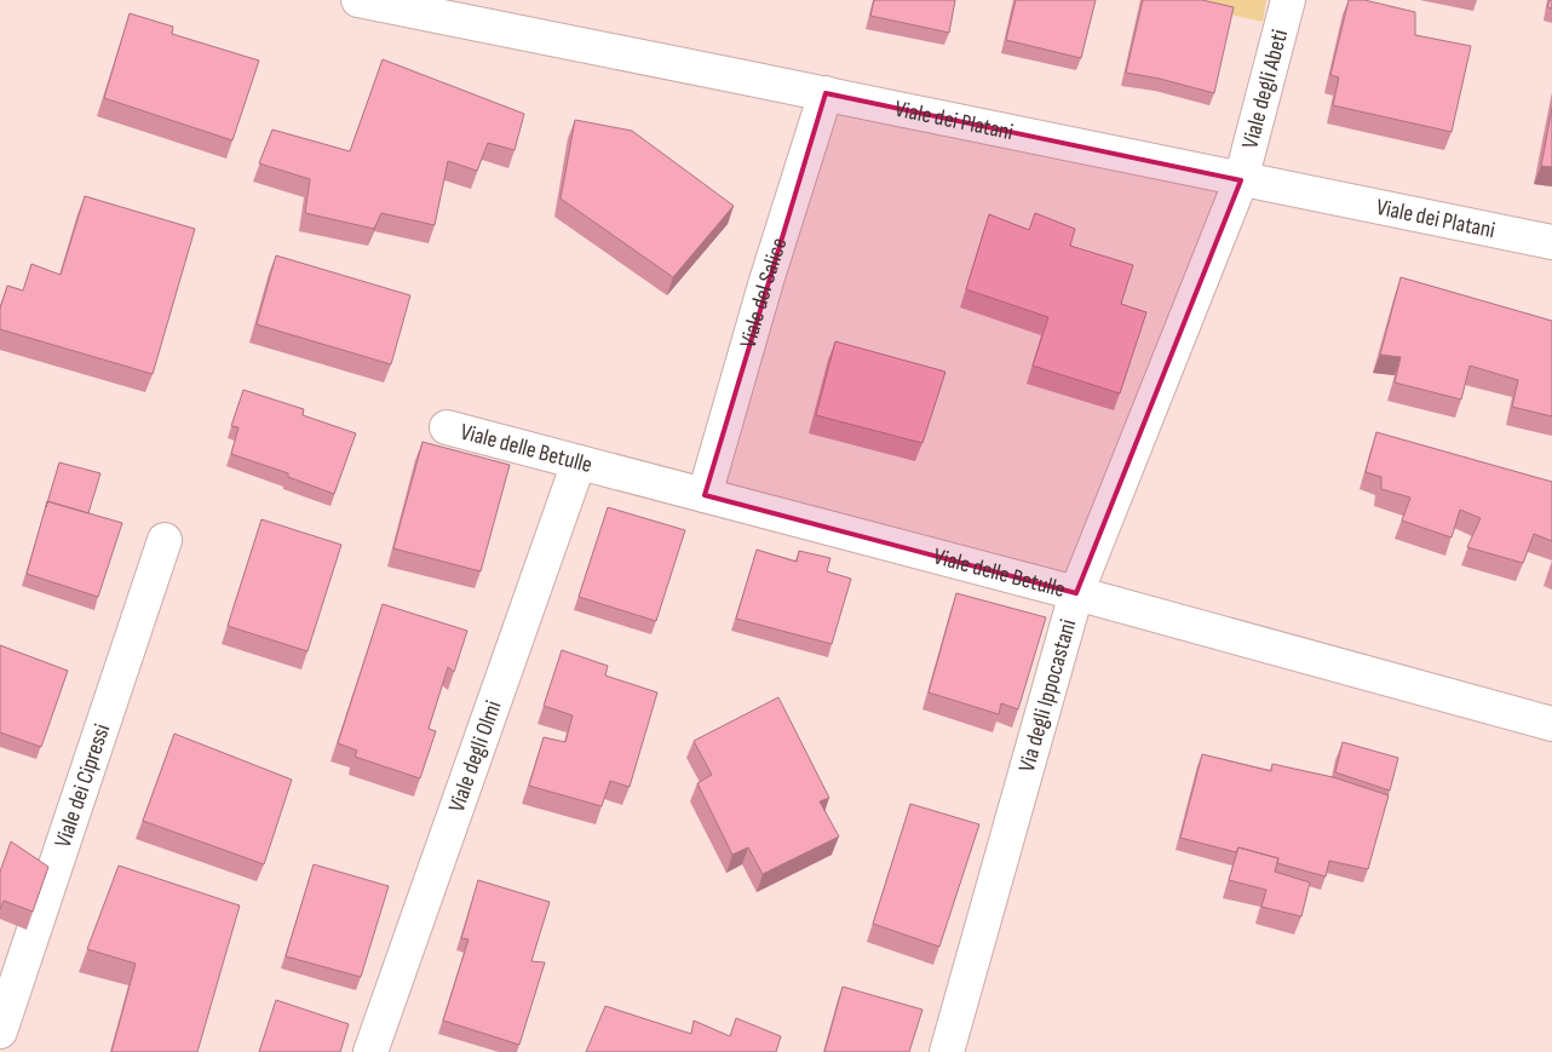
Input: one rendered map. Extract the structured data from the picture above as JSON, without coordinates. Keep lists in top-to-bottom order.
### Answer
{
  "streets": {
    "street": [
      "Viale degli Abeti",
      "Viale dei Platani",
      "Viale del Salice",
      "Viale delle Betulle",
      "Via degli Ippocastani",
      "Viale degli Olmi",
      "Viale dei Cipressi"
    ]
  },
  "crossings": [
    ["Viale degli Abeti", "Viale dei Platani"],
    ["Viale degli Abeti", "Via degli Ippocastani"],
    ["Viale dei Platani", "Viale del Salice"],
    ["Viale dei Platani", "Via degli Ippocastani"],
    ["Viale del Salice", "Viale delle Betulle"],
    ["Viale delle Betulle", "Via degli Ippocastani"],
    ["Viale delle Betulle", "Viale degli Olmi"]
  ]
}
